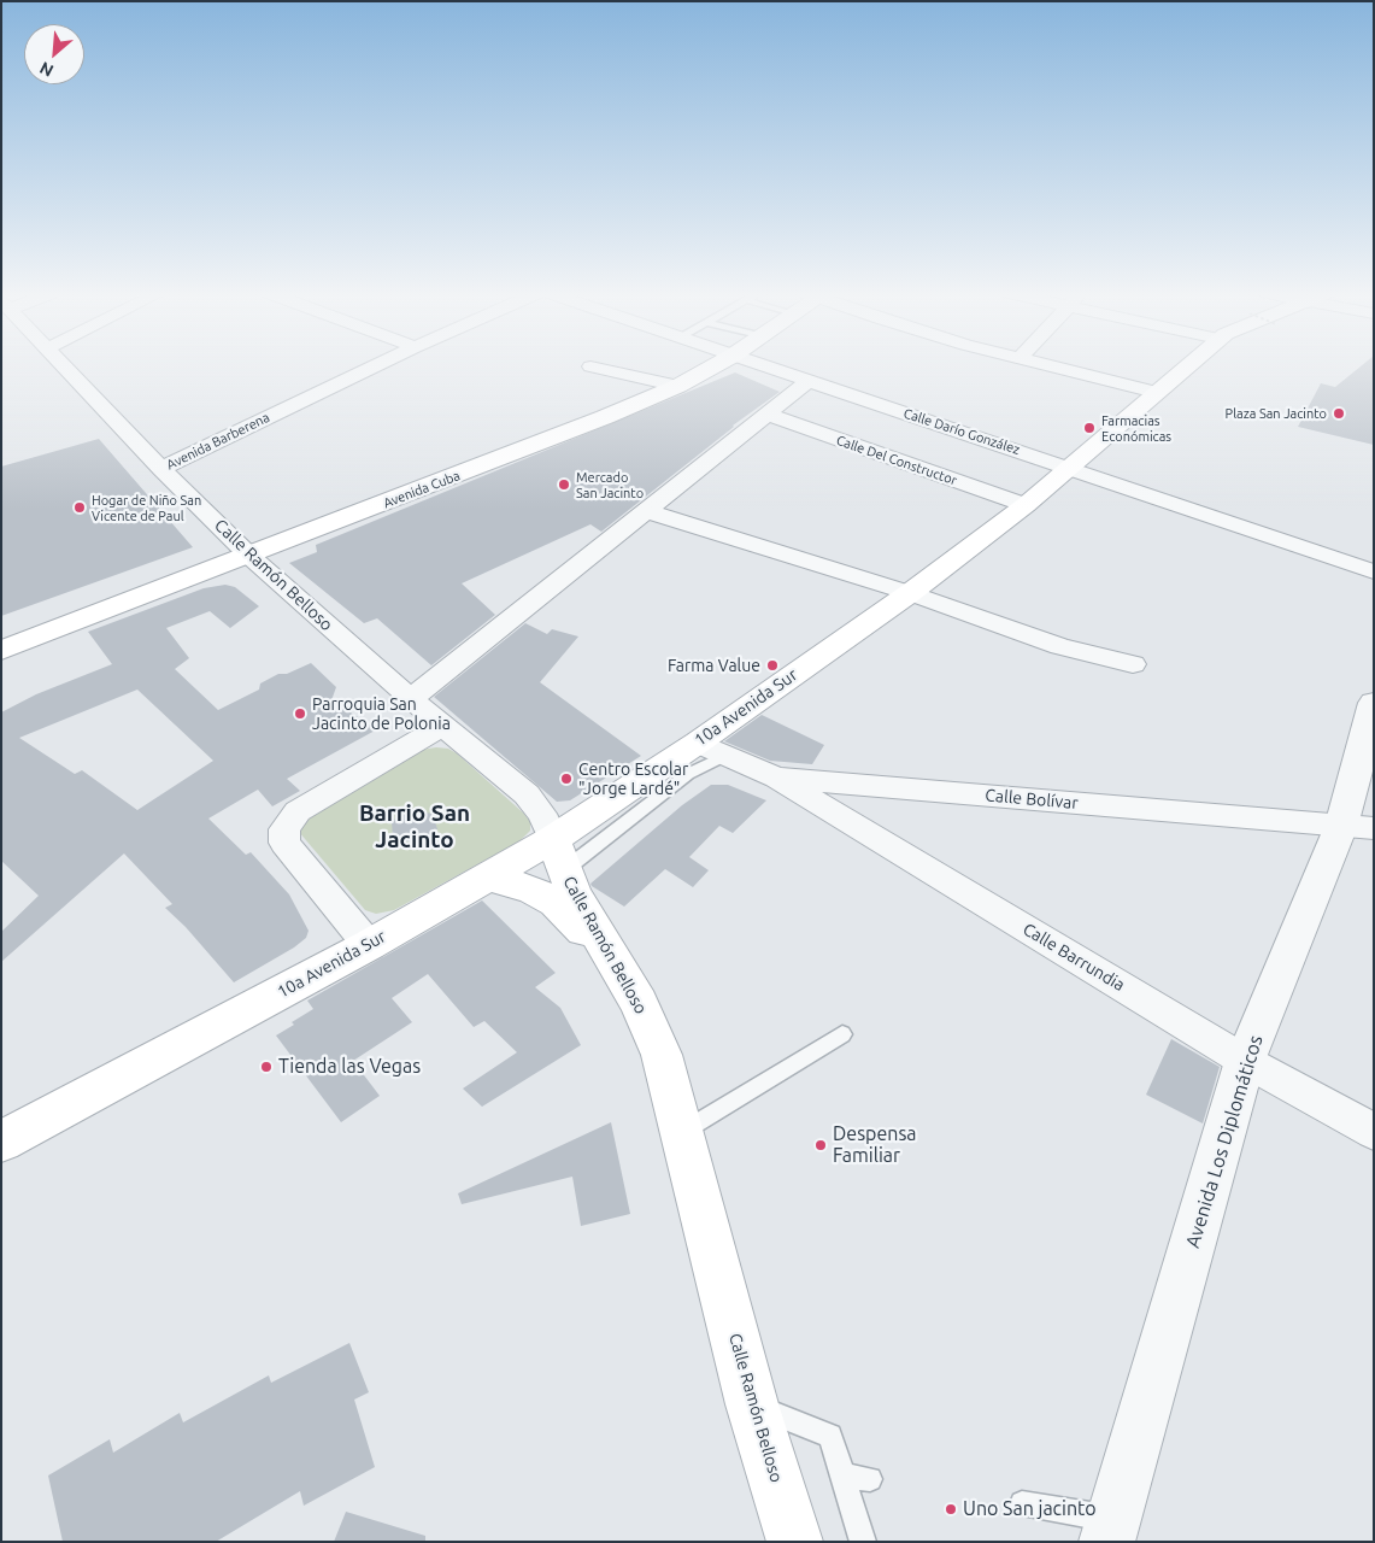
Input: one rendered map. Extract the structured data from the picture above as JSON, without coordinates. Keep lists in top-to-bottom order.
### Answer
{
  "streets": {
    "main road": ["Avenida Cuba", "Calle Ramón Belloso", "10a Avenida Sur"],
    "street": [
      "Calle Darío González",
      "Avenida Barberena",
      "Calle Del Constructor",
      "Calle Bolívar",
      "Calle Barrundia",
      "Avenida Los Diplomáticos"
    ]
  },
  "crossings": [
    ["Calle Darío González", "10a Avenida Sur"],
    ["Avenida Barberena", "Calle Ramón Belloso"],
    ["Calle Del Constructor", "10a Avenida Sur"],
    ["Avenida Cuba", "Calle Ramón Belloso"],
    ["Calle Ramón Belloso", "10a Avenida Sur"],
    ["10a Avenida Sur", "Calle Bolívar"],
    ["Calle Bolívar", "Calle Barrundia"],
    ["Calle Bolívar", "Avenida Los Diplomáticos"],
    ["Calle Barrundia", "Avenida Los Diplomáticos"]
  ],
  "districts": ["Barrio San Jacinto"],
  "places": [
    "Plaza San Jacinto",
    "Farmacias Económicas",
    "Mercado San Jacinto",
    "Hogar de Niño San Vicente de Paul",
    "Farma Value",
    "Parroquia San Jacinto de Polonia",
    "Centro Escolar \"Jorge Lardé\"",
    "Tienda las Vegas",
    "Despensa Familiar",
    "Uno San jacinto"
  ],
  "north": "bottom left"
}
